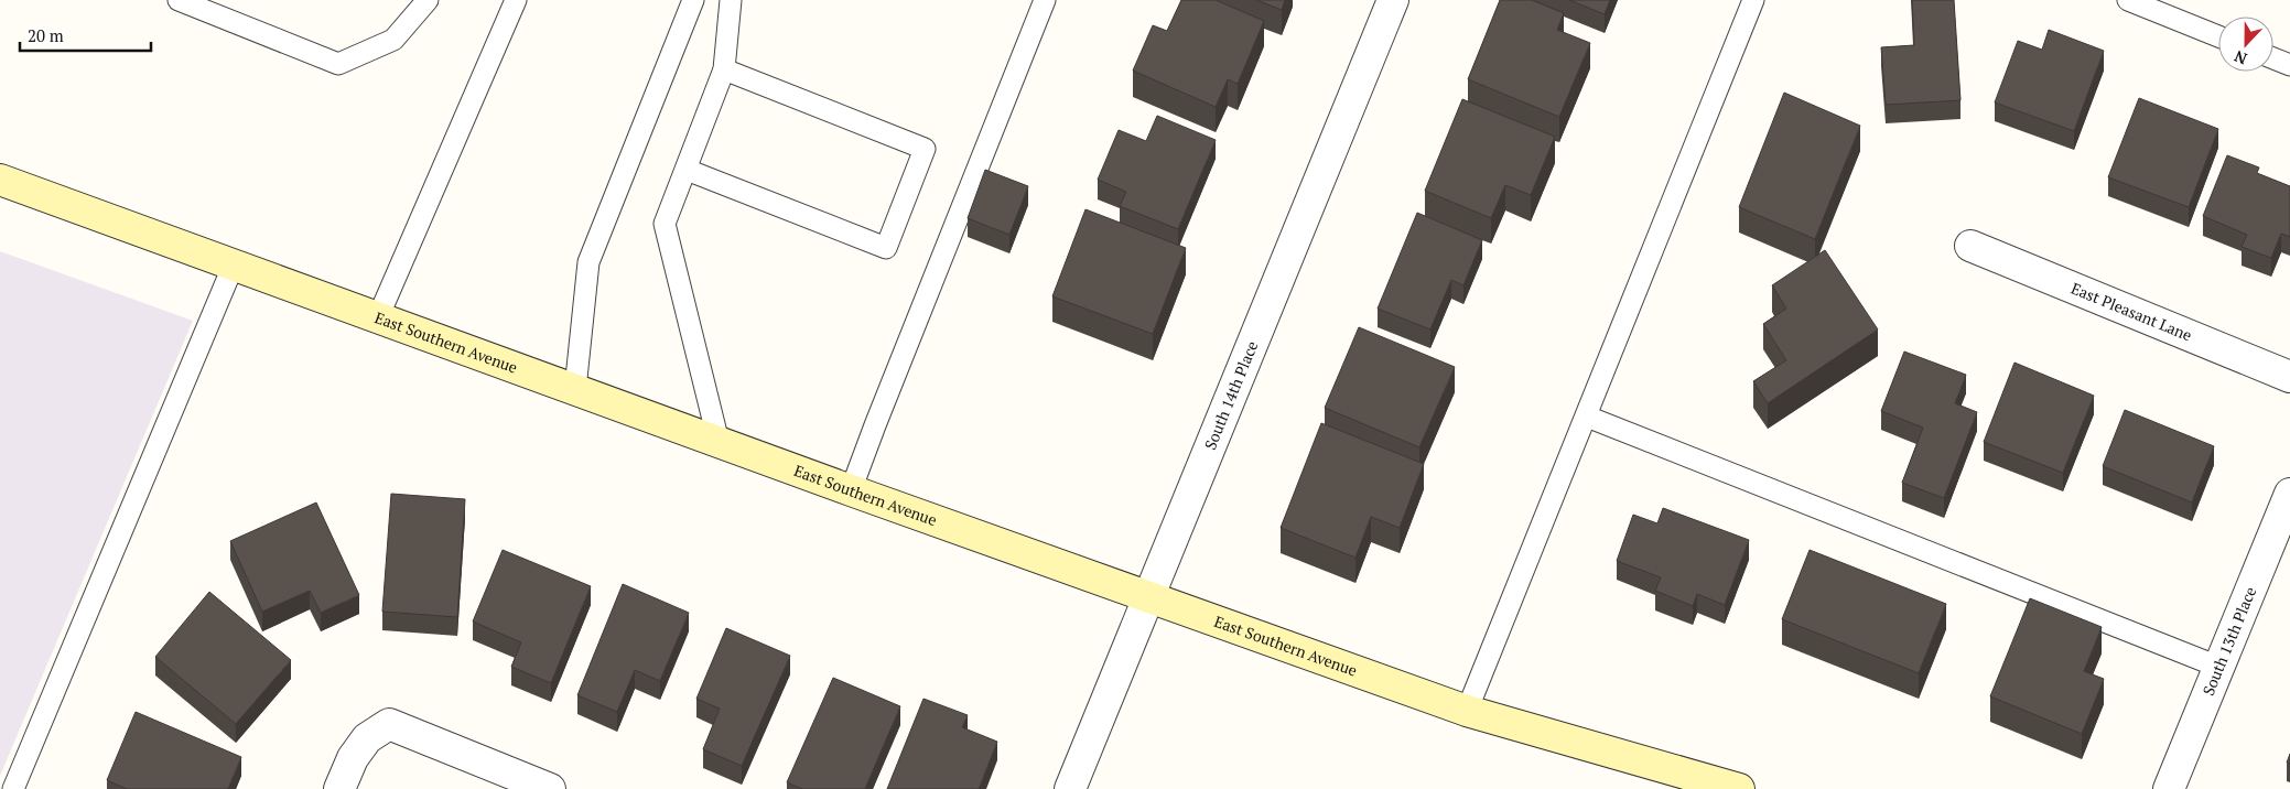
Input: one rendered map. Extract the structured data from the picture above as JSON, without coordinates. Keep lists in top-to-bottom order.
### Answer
{
  "streets": {
    "main road": ["East Southern Avenue"],
    "street": ["East Pleasant Lane", "South 14th Place", "South 13th Place"]
  },
  "crossings": [
    ["East Southern Avenue", "South 14th Place"]
  ],
  "scale_bar": "20 m",
  "north": "bottom"
}
